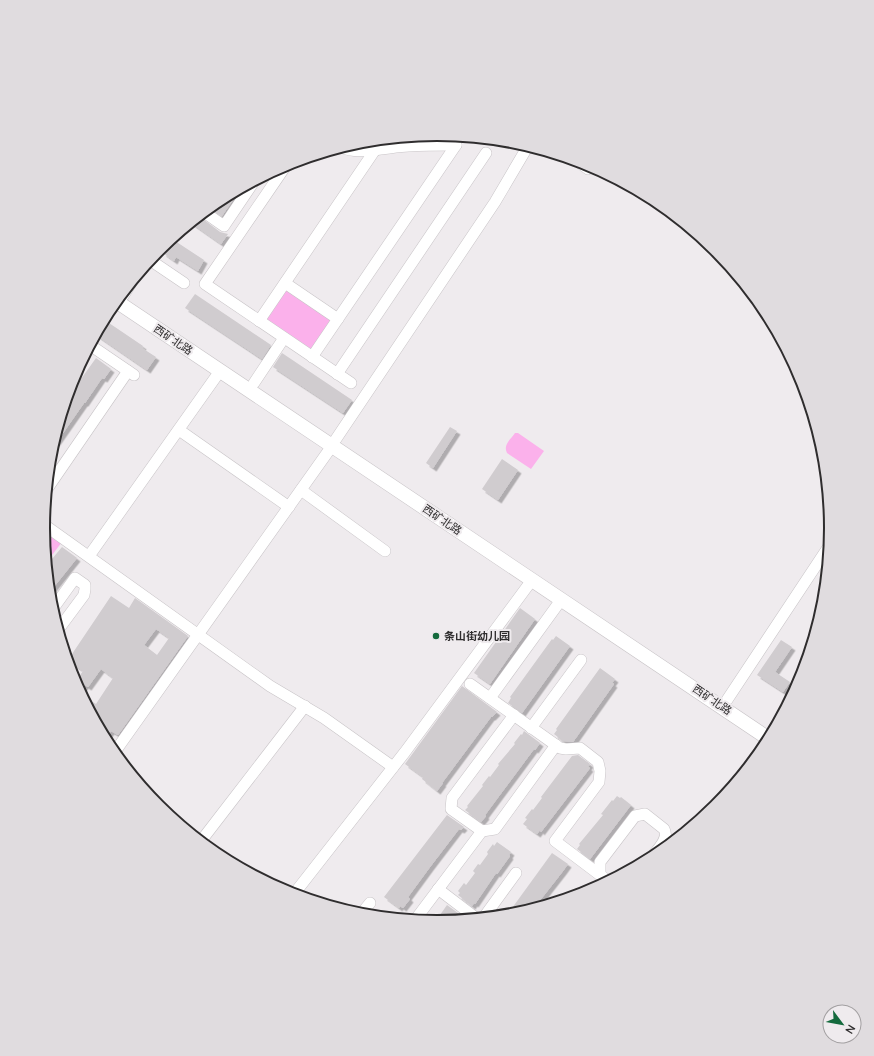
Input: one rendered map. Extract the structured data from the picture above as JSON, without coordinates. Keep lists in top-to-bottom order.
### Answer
{
  "streets": {
    "main road": ["西矿北路"]
  },
  "places": ["条山街幼儿园"],
  "north": "bottom right"
}
